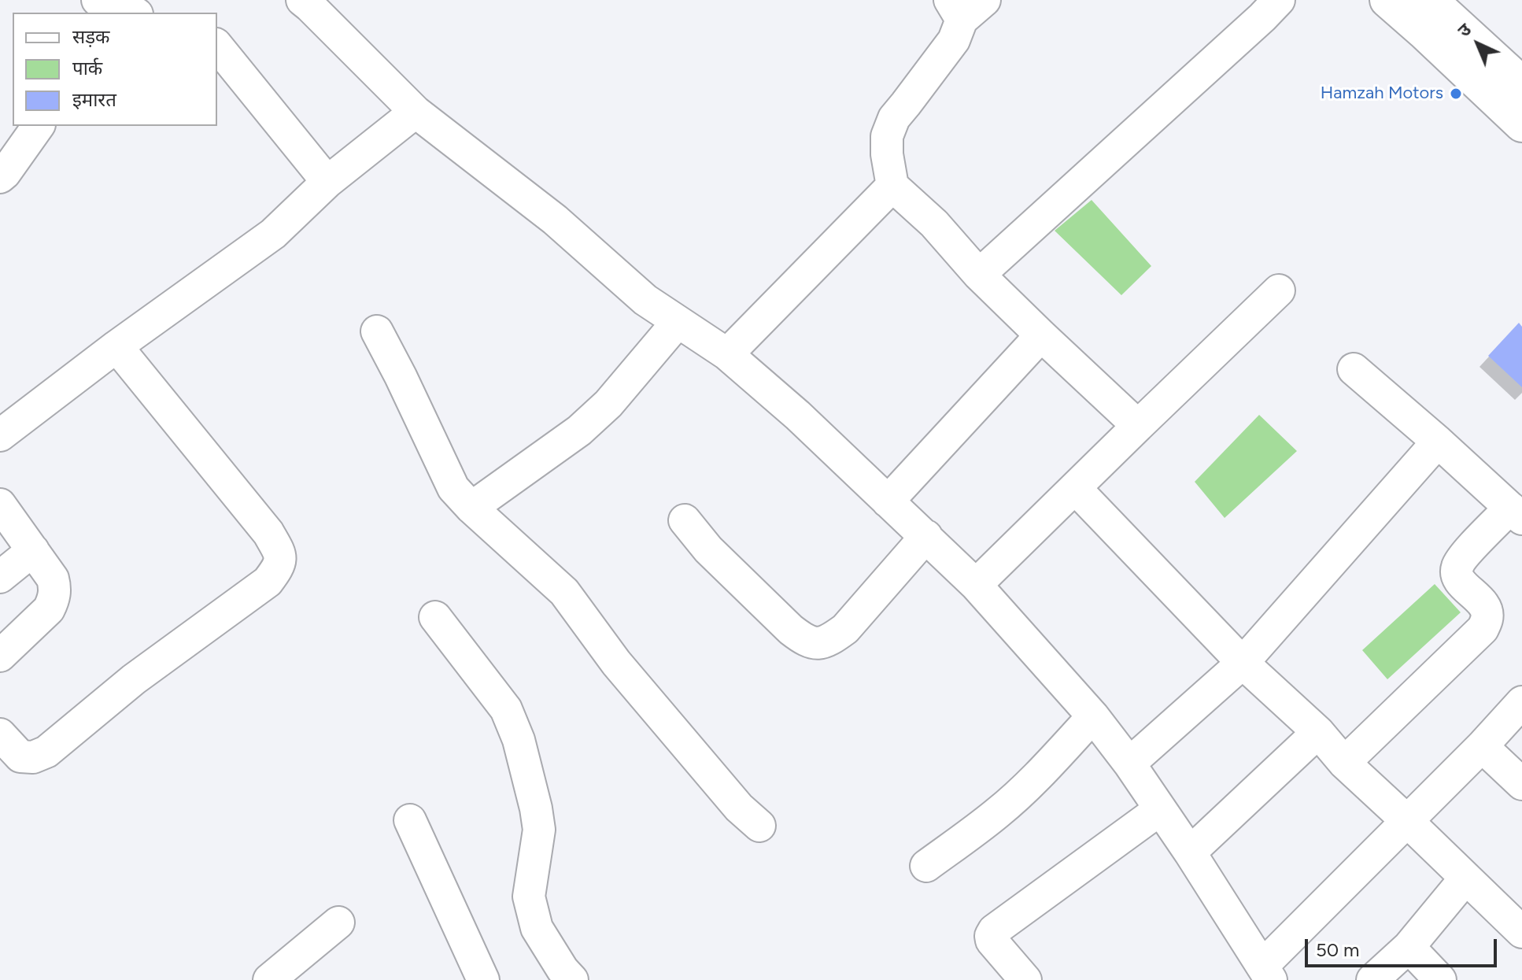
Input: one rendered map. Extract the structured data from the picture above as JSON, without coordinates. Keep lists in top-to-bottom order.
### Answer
{
  "places": ["Hamzah Motors"],
  "legend": ["सड़क", "पार्क", "इमारत"],
  "scale_bar": "50 m",
  "north": "top left"
}
